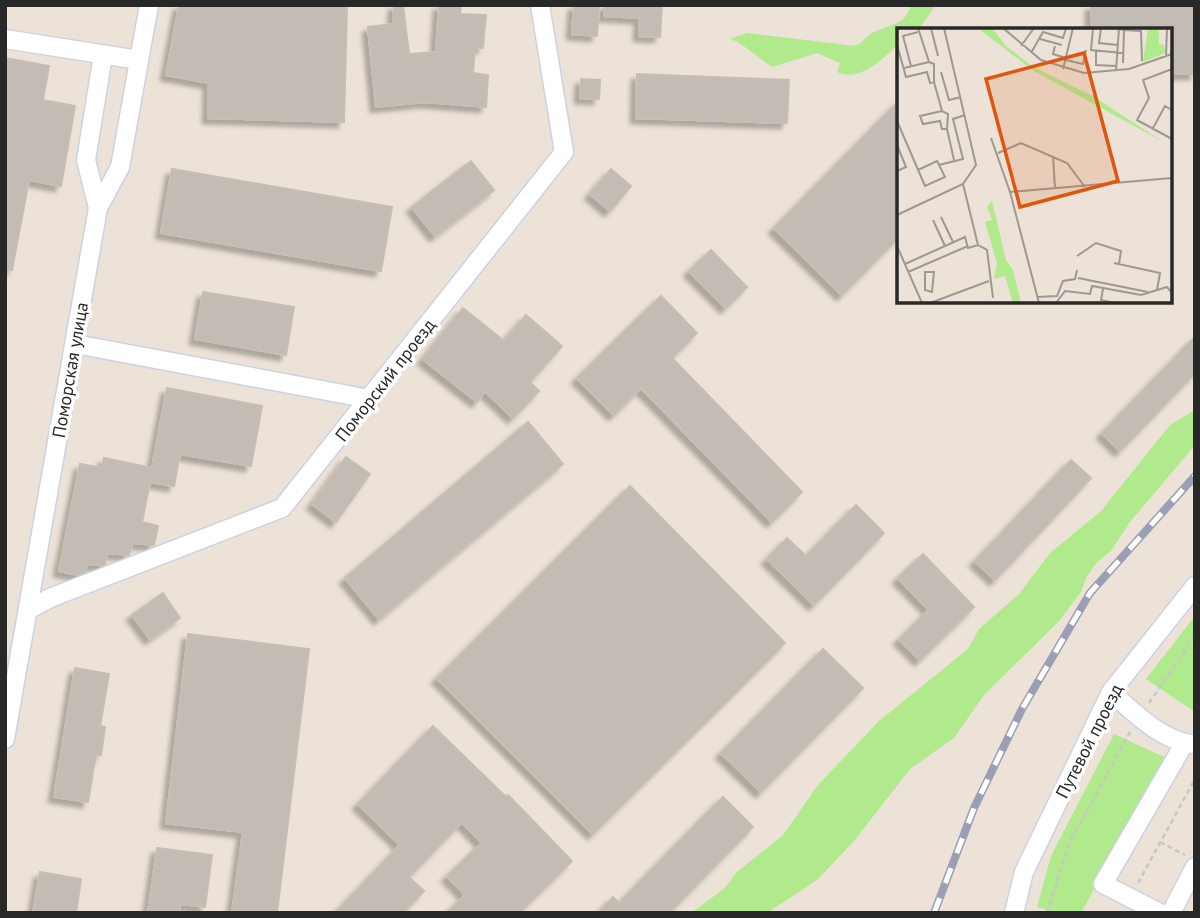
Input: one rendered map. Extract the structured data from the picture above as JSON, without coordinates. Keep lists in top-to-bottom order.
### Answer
{
  "streets": {
    "street": ["Поморская улица", "Поморский проезд", "Путевой проезд"]
  },
  "crossings": [
    ["Поморская улица", "Поморский проезд"]
  ]
}
